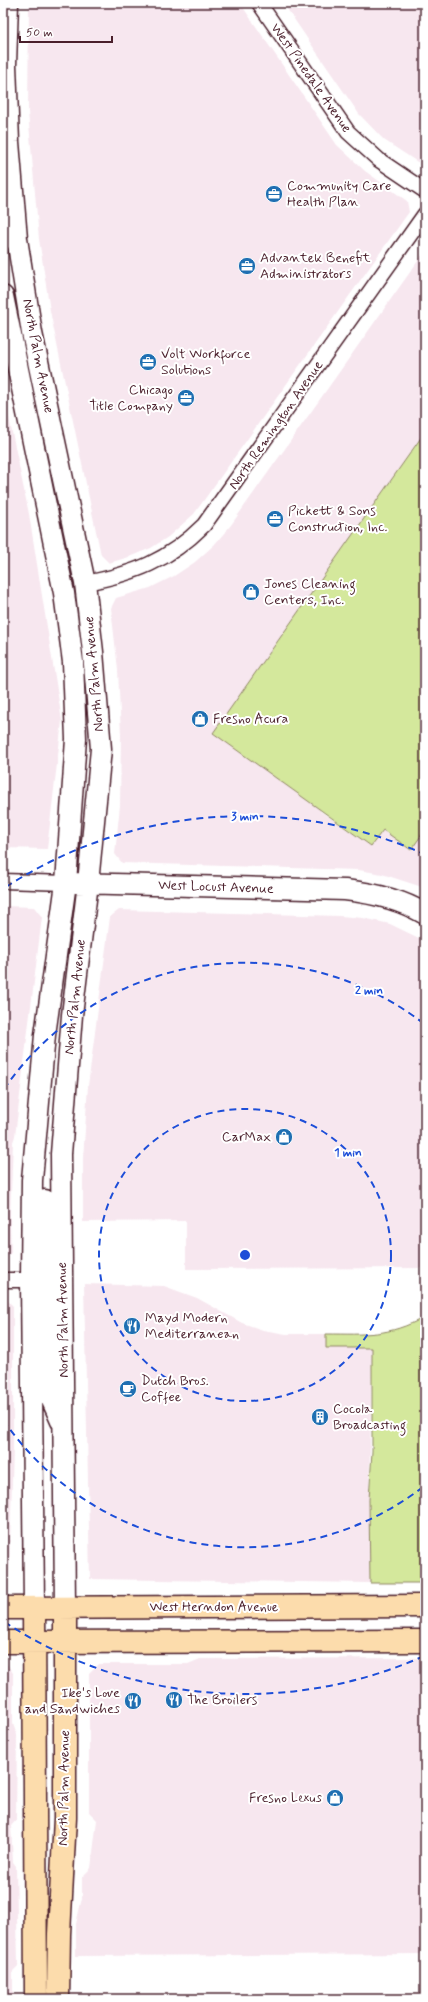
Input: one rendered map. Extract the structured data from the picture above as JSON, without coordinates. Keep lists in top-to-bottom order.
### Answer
{
  "streets": {
    "main road": ["North Palm Avenue", "West Locust Avenue", "West Herndon Avenue"],
    "street": ["West Pinedale Avenue", "North Remington Avenue"]
  },
  "crossings": [
    ["North Palm Avenue", "North Remington Avenue"],
    ["North Palm Avenue", "West Locust Avenue"],
    ["North Palm Avenue", "West Herndon Avenue"]
  ],
  "places": {
    "office": [
      "Community Care Health Plan",
      "Advantek Benefit Administrators",
      "Volt Workforce Solutions",
      "Chicago Title Company",
      "Pickett & Sons Construction, Inc."
    ],
    "shop": [
      "Jones Cleaning Centers, Inc.",
      "Fresno Acura",
      "CarMax",
      "Fresno Lexus"
    ],
    "restaurant": ["Mayd Modern Mediterranean", "The Broilers", "Ike's Love and Sandwiches"],
    "cafe": ["Dutch Bros. Coffee"],
    "building": ["Cocola Broadcasting"]
  },
  "scale_bar": "50 m",
  "rings": ["3 min", "2 min", "1 min"]
}
